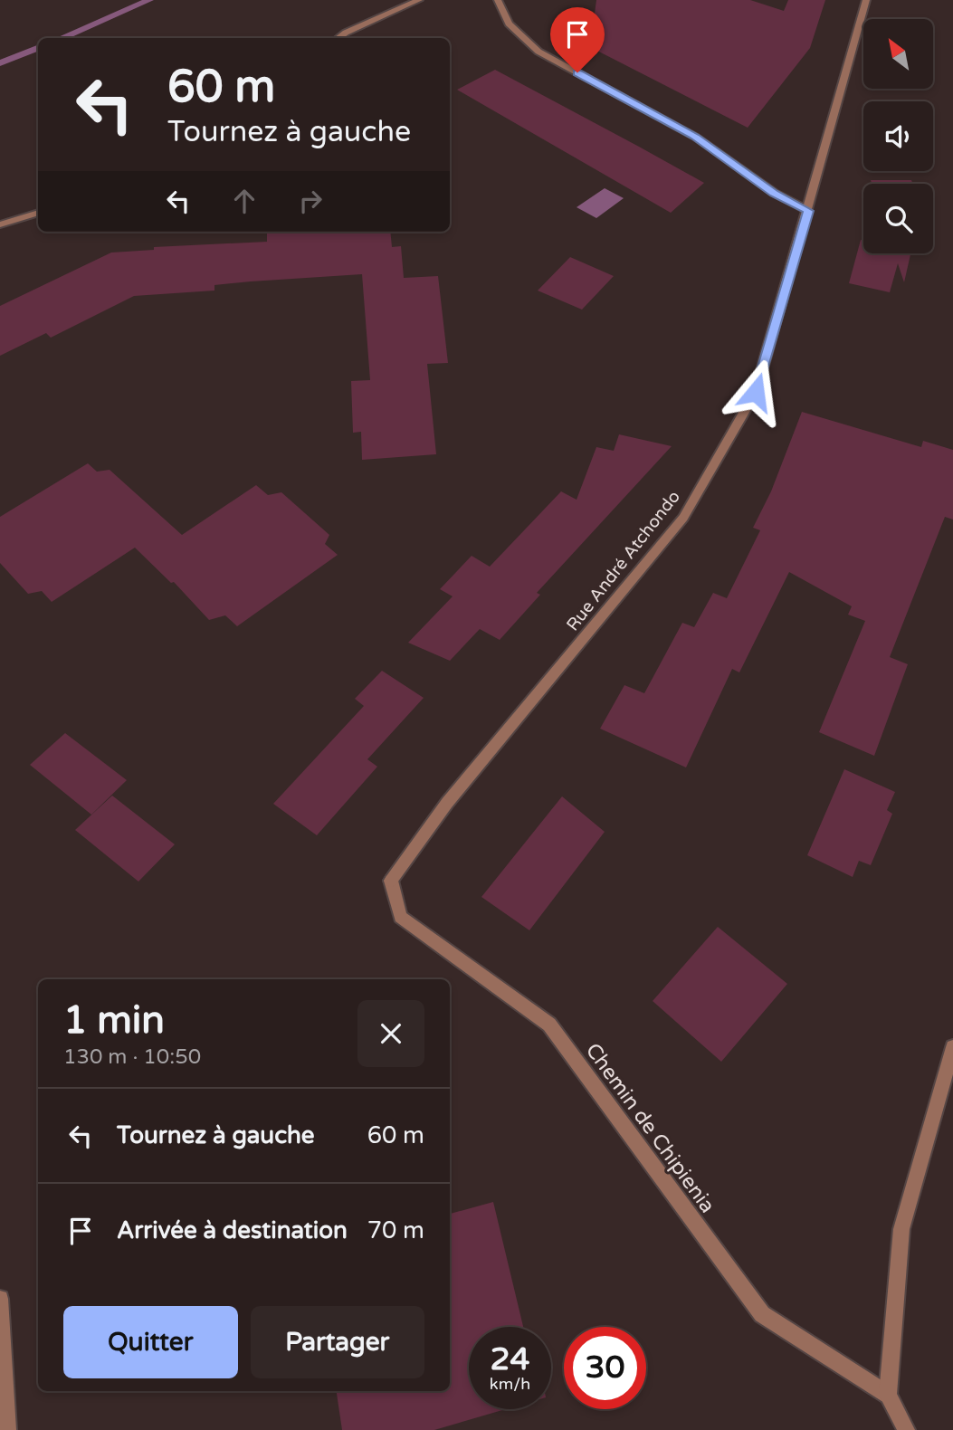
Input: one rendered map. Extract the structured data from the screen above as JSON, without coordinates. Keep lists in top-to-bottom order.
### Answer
{
  "streets": {
    "street": ["Rue André Atchondo", "Chemin de Chipienia"]
  },
  "crossings": [
    ["Rue André Atchondo", "Chemin de Chipienia"]
  ],
  "north": "top left",
  "page": {
    "turn": ["60 m", "Tournez à gauche"],
    "heading": ["1 min", "130 m · 10:50"],
    "list": [
      {
        "name": "Tournez à gauche",
        "value": "60 m"
      },
      {
        "name": "Arrivée à destination",
        "value": "70 m"
      }
    ],
    "buttons": ["Quitter", "Partager"],
    "speed": "24 km/h",
    "limit": "30"
  }
}
